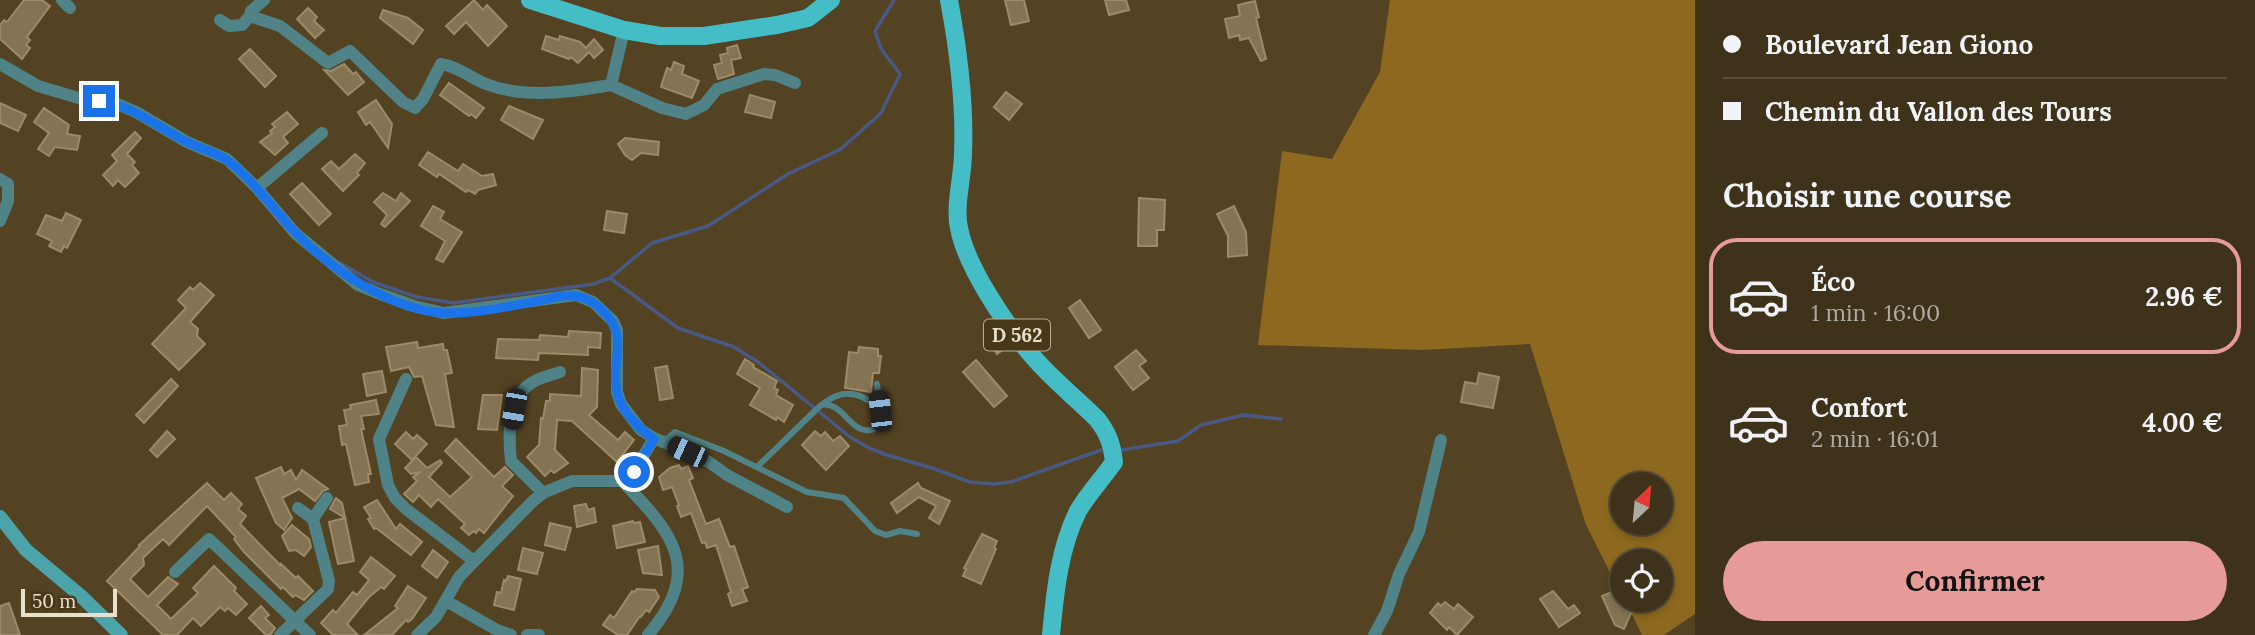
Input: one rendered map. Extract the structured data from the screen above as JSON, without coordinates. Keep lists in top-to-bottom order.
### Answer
{
  "streets": {
    "main road": ["D 562"]
  },
  "scale_bar": "50 m",
  "north": "top right",
  "page": {
    "banner": ["Boulevard Jean Giono", "Chemin du Vallon des Tours"],
    "heading": "Choisir une course",
    "list": [
      {
        "name": "Éco",
        "note": "1 min · 16:00",
        "value": "2.96 €"
      },
      {
        "name": "Confort",
        "note": "2 min · 16:01",
        "value": "4.00 €"
      }
    ],
    "buttons": "Confirmer",
    "scale": "50 m"
  }
}
